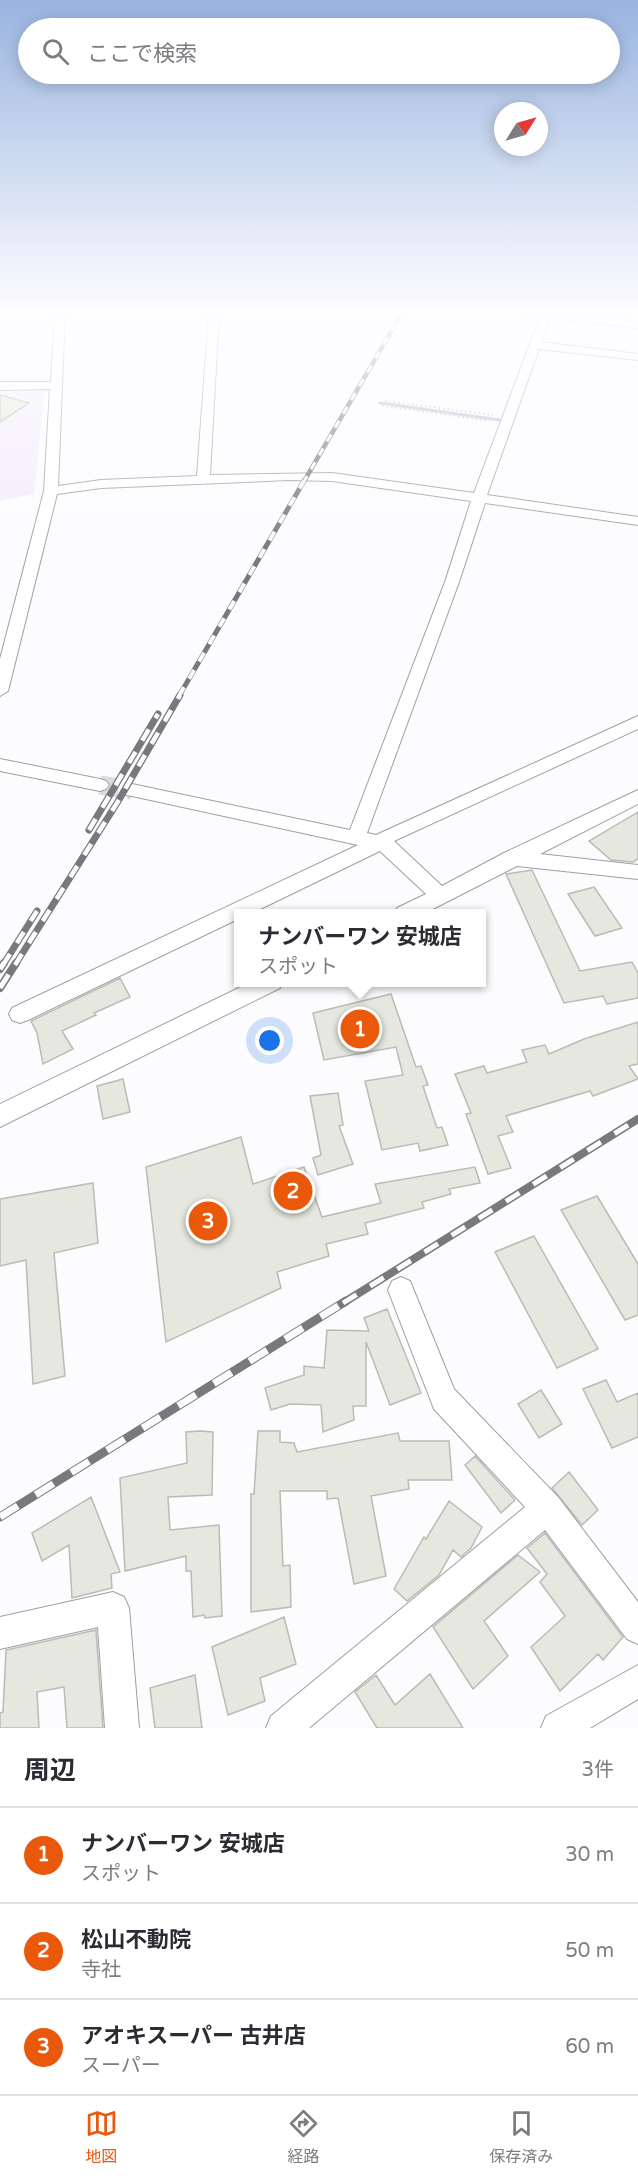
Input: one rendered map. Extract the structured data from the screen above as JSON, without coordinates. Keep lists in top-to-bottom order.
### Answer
{
  "north": "top right",
  "page": {
    "search": "ここで検索",
    "popup": ["ナンバーワン 安城店", "スポット"],
    "pins": ["1", "2", "3"],
    "heading": ["周辺", "3件"],
    "list": [
      {
        "mark": "1",
        "name": "ナンバーワン 安城店",
        "note": "スポット",
        "value": "30 m"
      },
      {
        "mark": "2",
        "name": "松山不動院",
        "note": "寺社",
        "value": "50 m"
      },
      {
        "mark": "3",
        "name": "アオキスーパー 古井店",
        "note": "スーパー",
        "value": "60 m"
      }
    ],
    "nav": ["地図", "経路", "保存済み"]
  }
}
